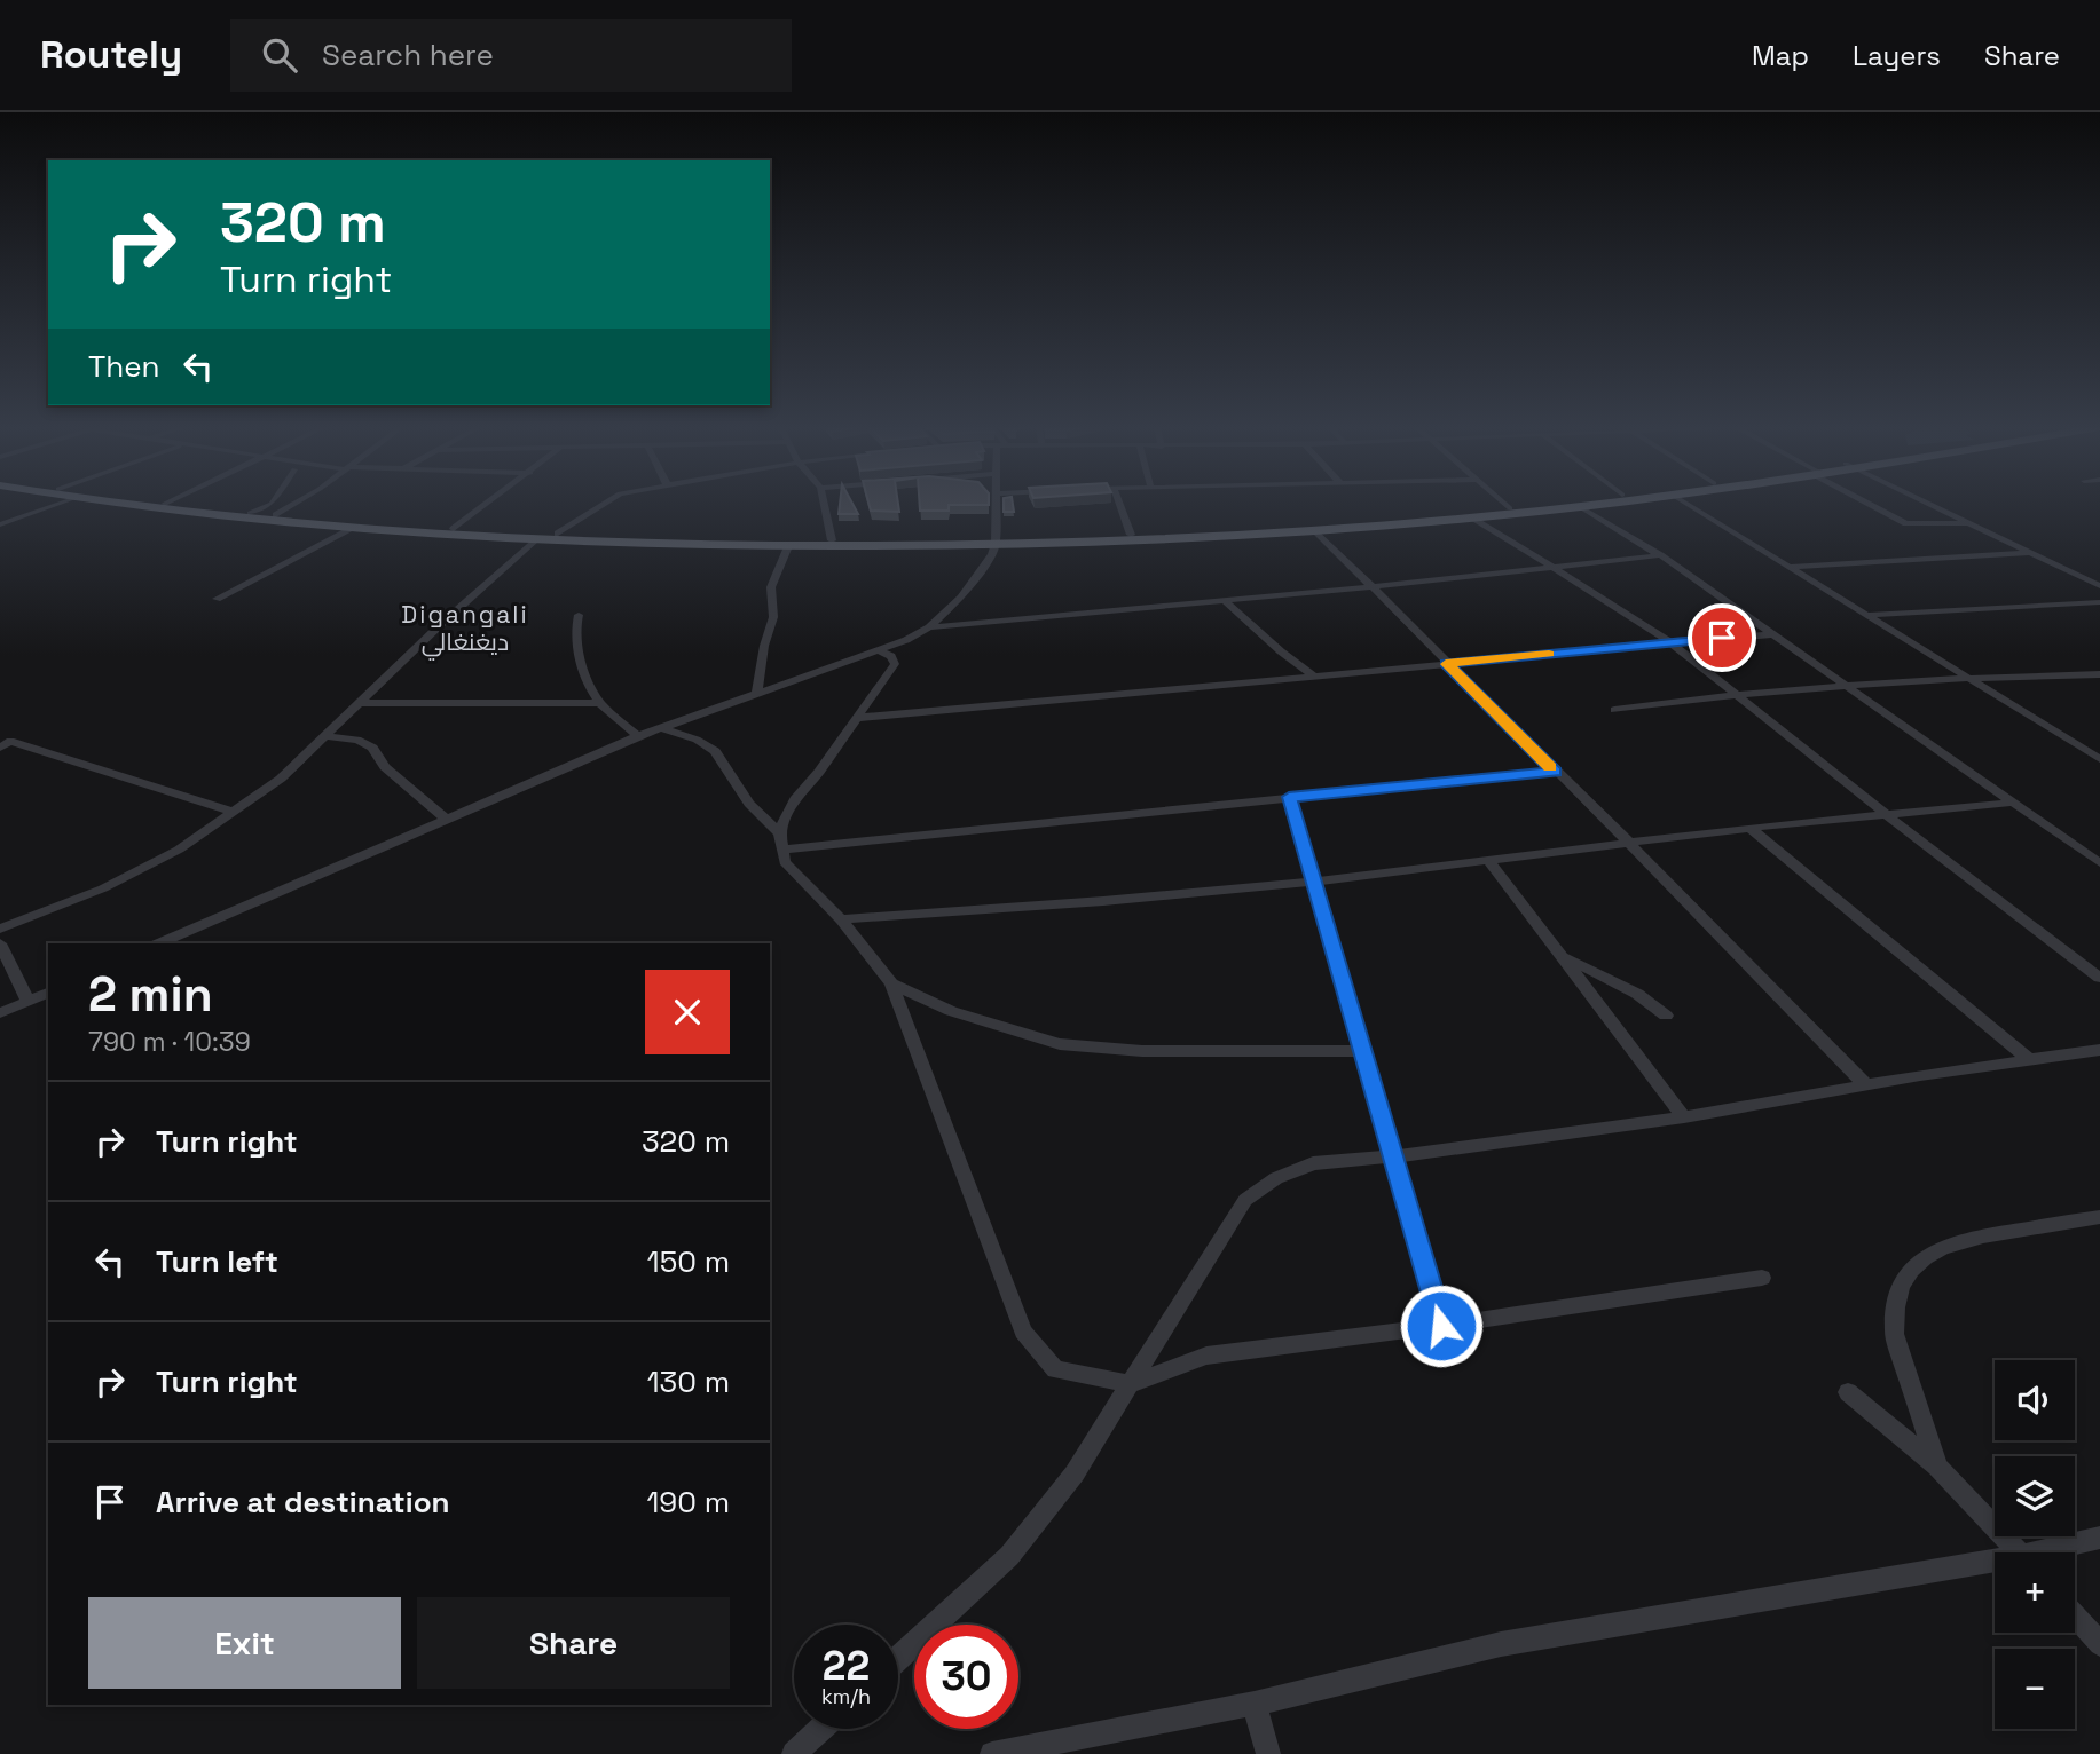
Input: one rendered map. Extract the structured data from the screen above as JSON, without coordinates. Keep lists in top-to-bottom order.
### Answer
{
  "districts": ["Digangali ديغنغالي"],
  "page": {
    "header": "Routely",
    "search": "Search here",
    "nav": ["Map", "Layers", "Share"],
    "turn": ["320 m", "Turn right"],
    "then": "Then",
    "heading": ["2 min", "790 m · 10:39"],
    "list": [
      {
        "name": "Turn right",
        "value": "320 m"
      },
      {
        "name": "Turn left",
        "value": "150 m"
      },
      {
        "name": "Turn right",
        "value": "130 m"
      },
      {
        "name": "Arrive at destination",
        "value": "190 m"
      }
    ],
    "map_buttons": ["+", "−"],
    "buttons": ["Exit", "Share"],
    "speed": "22 km/h",
    "limit": "30"
  }
}
